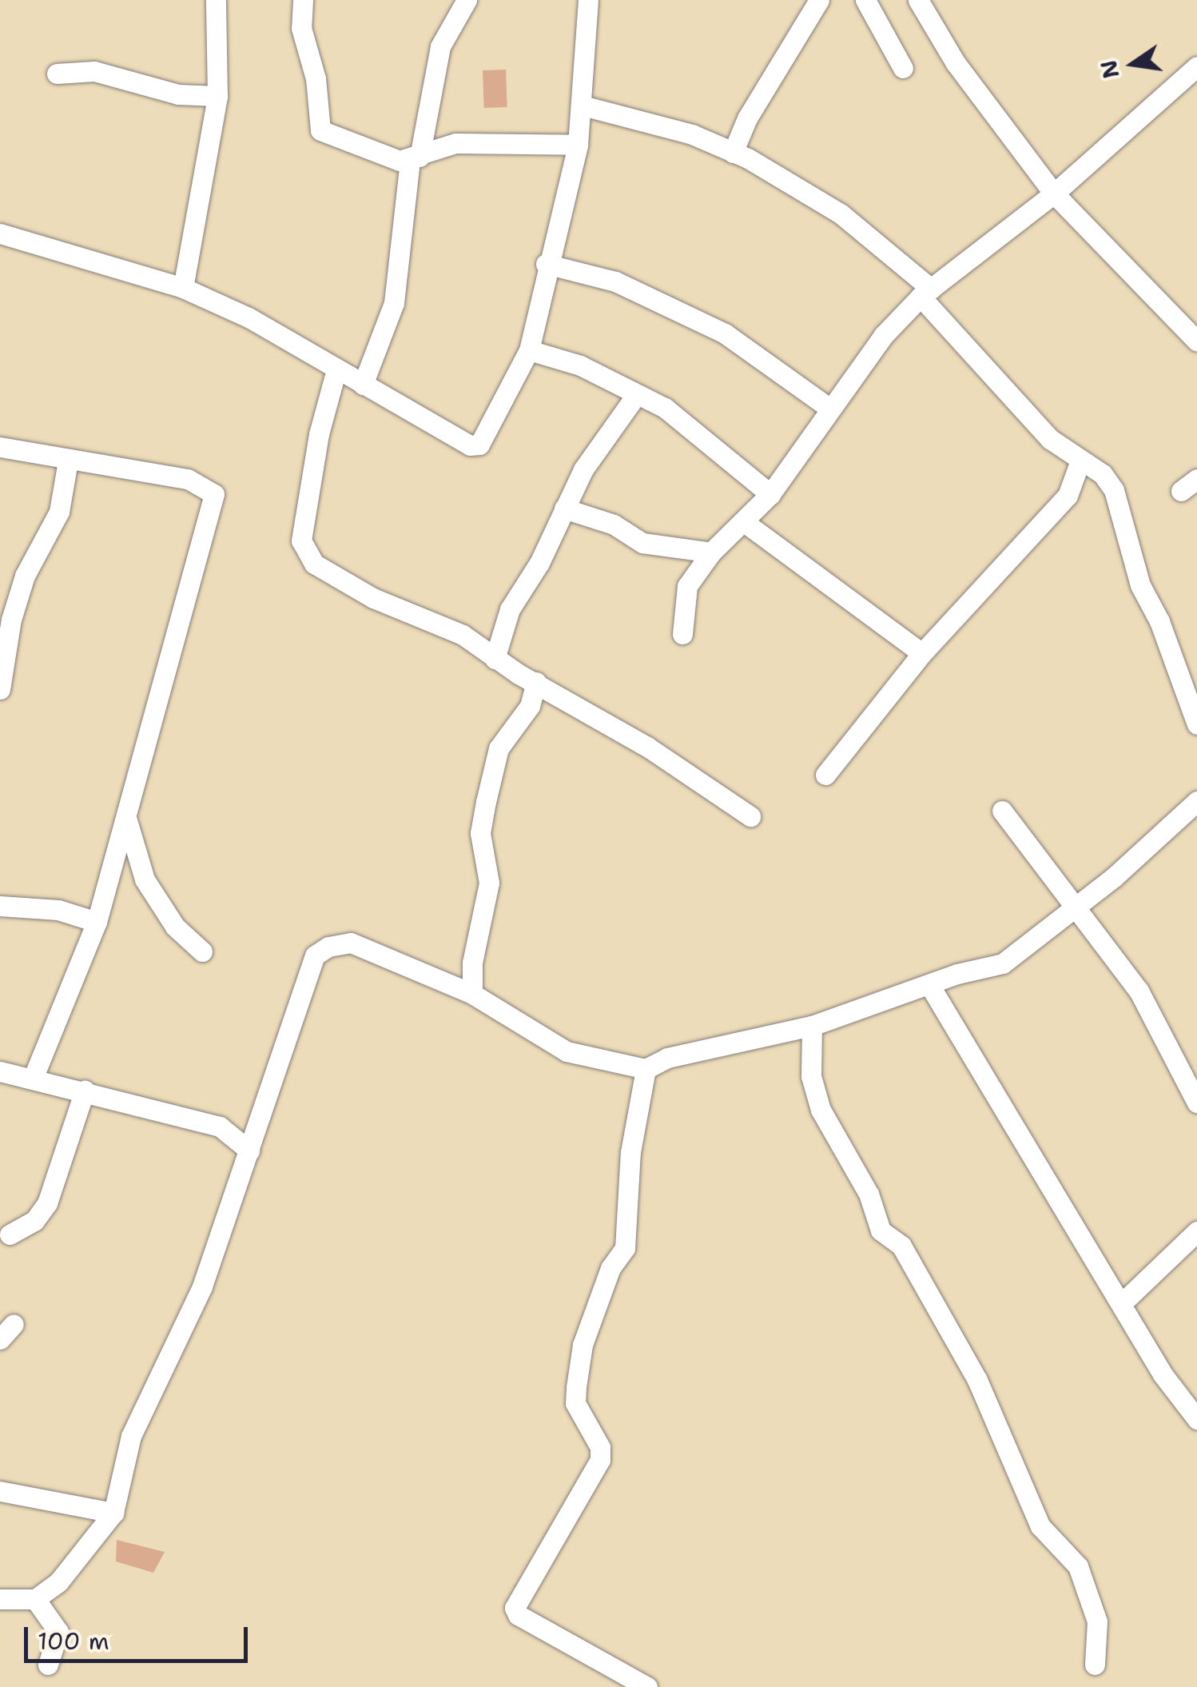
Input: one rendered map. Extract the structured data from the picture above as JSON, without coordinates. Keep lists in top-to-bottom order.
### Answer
{
  "scale_bar": "100 m",
  "north": "left"
}
